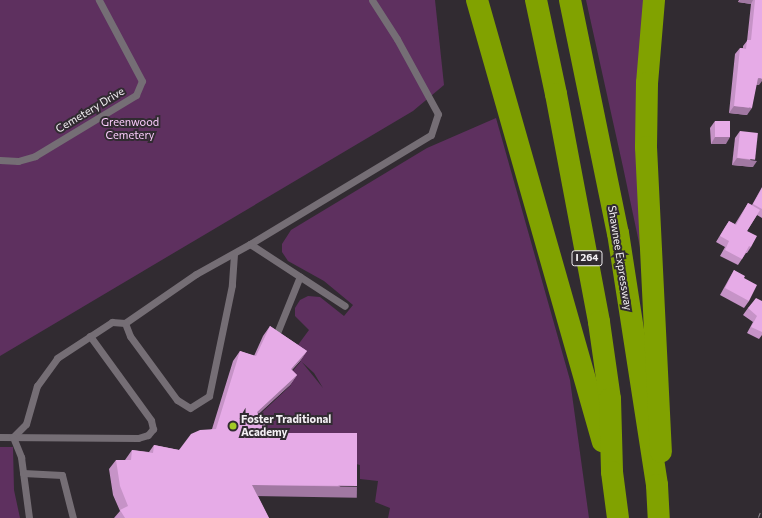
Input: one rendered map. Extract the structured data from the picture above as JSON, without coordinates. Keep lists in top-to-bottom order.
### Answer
{
  "streets": {
    "highway": ["I 264", "Shawnee Expressway"],
    "lane": ["Cemetery Drive"]
  },
  "parks": ["Greenwood Cemetery"],
  "places": ["Foster Traditional Academy"]
}
